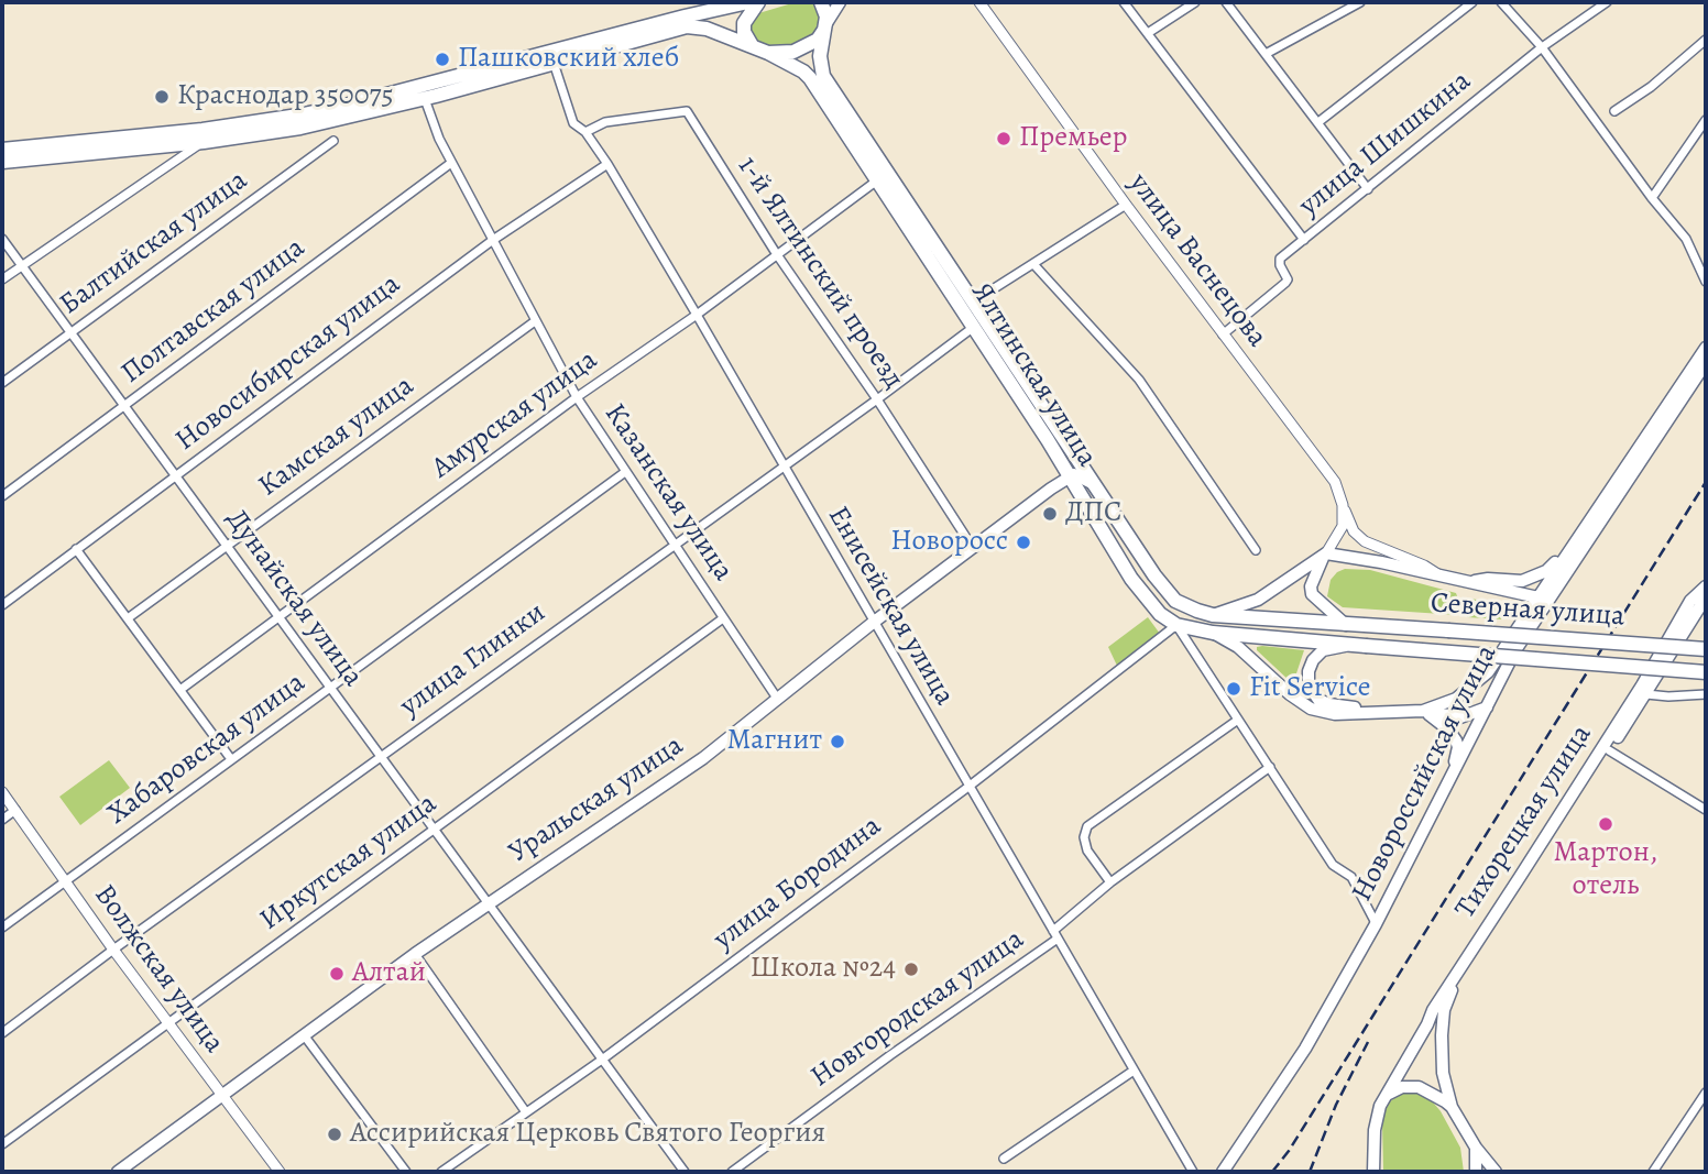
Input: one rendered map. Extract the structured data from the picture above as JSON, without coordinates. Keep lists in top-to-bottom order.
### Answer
{
  "streets": {
    "main road": [
      "Ялтинская улица",
      "Северная улица",
      "Новороссийская улица",
      "Уральская улица",
      "Тихорецкая улица"
    ],
    "street": [
      "улица Шишкина",
      "Балтийская улица",
      "улица Васнецова",
      "1-й Ялтинский проезд",
      "Полтавская улица",
      "Новосибирская улица",
      "Амурская улица",
      "Камская улица",
      "Казанская улица",
      "Дунайская улица",
      "Енисейская улица",
      "улица Глинки",
      "Хабаровская улица",
      "Иркутская улица",
      "улица Бородина",
      "Волжская улица",
      "Новгородская улица"
    ]
  },
  "crossings": [
    ["улица Шишкина", "улица Васнецова"],
    ["Балтийская улица", "Дунайская улица"],
    ["улица Васнецова", "Северная улица"],
    ["1-й Ялтинский проезд", "Амурская улица"],
    ["1-й Ялтинский проезд", "Енисейская улица"],
    ["1-й Ялтинский проезд", "улица Глинки"],
    ["1-й Ялтинский проезд", "Уральская улица"],
    ["Полтавская улица", "Казанская улица"],
    ["Полтавская улица", "Дунайская улица"],
    ["Новосибирская улица", "Казанская улица"],
    ["Новосибирская улица", "Дунайская улица"],
    ["Новосибирская улица", "Енисейская улица"],
    ["Ялтинская улица", "Амурская улица"],
    ["Ялтинская улица", "Казанская улица"],
    ["Ялтинская улица", "Енисейская улица"],
    ["Ялтинская улица", "Северная улица"],
    ["Ялтинская улица", "улица Глинки"],
    ["Ялтинская улица", "Новороссийская улица"],
    ["Ялтинская улица", "Уральская улица"],
    ["Ялтинская улица", "улица Бородина"],
    ["Ялтинская улица", "Новгородская улица"],
    ["Амурская улица", "Казанская улица"],
    ["Амурская улица", "Дунайская улица"],
    ["Амурская улица", "Енисейская улица"],
    ["Камская улица", "Казанская улица"],
    ["Камская улица", "Дунайская улица"],
    ["Казанская улица", "улица Глинки"],
    ["Казанская улица", "Хабаровская улица"],
    ["Казанская улица", "Уральская улица"],
    ["Казанская улица", "Иркутская улица"],
    ["Дунайская улица", "улица Глинки"],
    ["Дунайская улица", "Хабаровская улица"],
    ["Дунайская улица", "Уральская улица"],
    ["Дунайская улица", "Иркутская улица"],
    ["Дунайская улица", "улица Бородина"],
    ["Енисейская улица", "улица Глинки"],
    ["Енисейская улица", "Уральская улица"],
    ["Енисейская улица", "улица Бородина"],
    ["Енисейская улица", "Новгородская улица"],
    ["Северная улица", "Новороссийская улица"],
    ["Северная улица", "улица Бородина"],
    ["улица Глинки", "Волжская улица"],
    ["Хабаровская улица", "Волжская улица"],
    ["Уральская улица", "Волжская улица"],
    ["Иркутская улица", "Волжская улица"]
  ],
  "places": [
    "Пашковский хлеб",
    "Краснодар 350075",
    "Премьер",
    "ДПС",
    "Новоросс",
    "Fit Service",
    "Магнит",
    "Мартон, отель",
    "Школа №24",
    "Алтай",
    "Ассирийская Церковь Святого Георгия"
  ]
}
